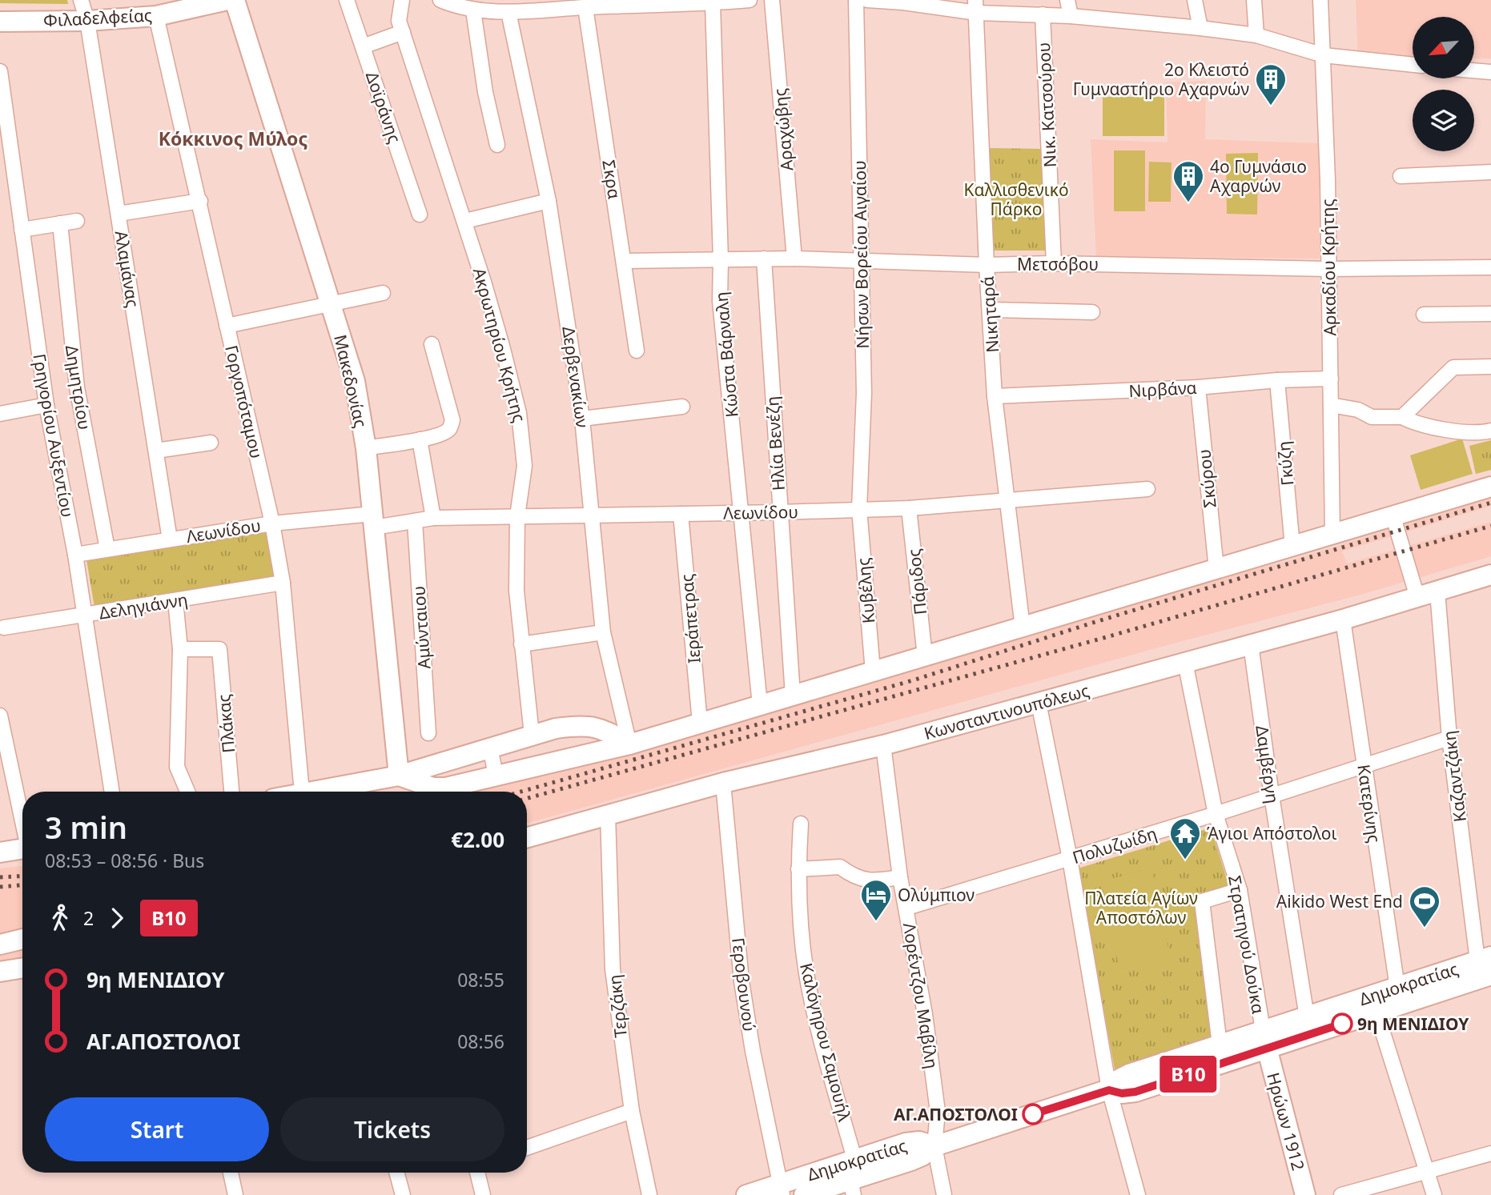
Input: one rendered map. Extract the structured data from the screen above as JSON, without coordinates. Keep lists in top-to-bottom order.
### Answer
{
  "streets": {
    "street": [
      "Φιλαδελφείας",
      "Νικ. Κατσούρου",
      "Δοϊράνης",
      "Αραχώβης",
      "Σκρα",
      "Νήσων Βορείου Αιγαίου",
      "Μετσόβου",
      "Αρκαδίου Κρήτης",
      "Αλαμάνας",
      "Νικηταρά",
      "Ακρωτηρίου Κρήτης",
      "Κώστα Βάρναλη",
      "Δερβενακίων",
      "Μακεδονίας",
      "Δημητρίου",
      "Νιρβάνα",
      "Γοργοπόταμου",
      "Γρηγορίου Αυξεντίου",
      "Ηλία Βενέζη",
      "Γκύζη",
      "Σκύρου",
      "Λεωνίδου",
      "Πάριδος",
      "Κυβέλης",
      "Δεληγιάννη",
      "Ιεράπετρας",
      "Αμύνταιου",
      "Κωνσταντινουπόλεως",
      "Πλάκας",
      "Δαμβέργη",
      "Καζαντζάκη",
      "Κατερίνης",
      "Πολυζωίδη",
      "Στρατηγού Δούκα",
      "Δημοκρατίας",
      "Γεροβουνού",
      "Λορέντζου Μαβίλη",
      "Τερζάκη",
      "Καλόγηρου Σαμουήλ",
      "Ηρώων 1912"
    ]
  },
  "crossings": [
    ["Φιλαδελφείας", "Αλαμάνας"],
    ["Φιλαδελφείας", "Γοργοπόταμου"],
    ["Νικ. Κατσούρου", "Μετσόβου"],
    ["Αραχώβης", "Μετσόβου"],
    ["Σκρα", "Μετσόβου"],
    ["Νήσων Βορείου Αιγαίου", "Μετσόβου"],
    ["Νήσων Βορείου Αιγαίου", "Λεωνίδου"],
    ["Νήσων Βορείου Αιγαίου", "Κυβέλης"],
    ["Μετσόβου", "Αρκαδίου Κρήτης"],
    ["Μετσόβου", "Νικηταρά"],
    ["Μετσόβου", "Κώστα Βάρναλη"],
    ["Μετσόβου", "Ηλία Βενέζη"],
    ["Αρκαδίου Κρήτης", "Νιρβάνα"],
    ["Αλαμάνας", "Λεωνίδου"],
    ["Νικηταρά", "Νιρβάνα"],
    ["Νικηταρά", "Λεωνίδου"],
    ["Ακρωτηρίου Κρήτης", "Λεωνίδου"],
    ["Κώστα Βάρναλη", "Λεωνίδου"],
    ["Δερβενακίων", "Λεωνίδου"],
    ["Μακεδονίας", "Λεωνίδου"],
    ["Δημητρίου", "Λεωνίδου"],
    ["Νιρβάνα", "Γκύζη"],
    ["Νιρβάνα", "Σκύρου"],
    ["Γοργοπόταμου", "Λεωνίδου"],
    ["Γοργοπόταμου", "Δεληγιάννη"],
    ["Γρηγορίου Αυξεντίου", "Λεωνίδου"],
    ["Γρηγορίου Αυξεντίου", "Δεληγιάννη"],
    ["Ηλία Βενέζη", "Λεωνίδου"],
    ["Λεωνίδου", "Πάριδος"],
    ["Λεωνίδου", "Κυβέλης"],
    ["Λεωνίδου", "Ιεράπετρας"],
    ["Λεωνίδου", "Αμύνταιου"],
    ["Κωνσταντινουπόλεως", "Δαμβέργη"],
    ["Κωνσταντινουπόλεως", "Καζαντζάκη"],
    ["Κωνσταντινουπόλεως", "Κατερίνης"],
    ["Κωνσταντινουπόλεως", "Στρατηγού Δούκα"],
    ["Κωνσταντινουπόλεως", "Γεροβουνού"],
    ["Κωνσταντινουπόλεως", "Λορέντζου Μαβίλη"],
    ["Κωνσταντινουπόλεως", "Τερζάκη"],
    ["Δαμβέργη", "Πολυζωίδη"],
    ["Δαμβέργη", "Δημοκρατίας"],
    ["Καζαντζάκη", "Πολυζωίδη"],
    ["Καζαντζάκη", "Δημοκρατίας"],
    ["Κατερίνης", "Πολυζωίδη"],
    ["Κατερίνης", "Δημοκρατίας"],
    ["Πολυζωίδη", "Στρατηγού Δούκα"],
    ["Πολυζωίδη", "Λορέντζου Μαβίλη"],
    ["Στρατηγού Δούκα", "Δημοκρατίας"],
    ["Στρατηγού Δούκα", "Ηρώων 1912"],
    ["Δημοκρατίας", "Γεροβουνού"],
    ["Δημοκρατίας", "Λορέντζου Μαβίλη"],
    ["Δημοκρατίας", "Καλόγηρου Σαμουήλ"],
    ["Δημοκρατίας", "Ηρώων 1912"]
  ],
  "districts": ["Κόκκινος Μύλος"],
  "parks": ["Καλλισθενικό Πάρκο", "Πλατεία Αγίων Αποστόλων"],
  "places": {
    "building": ["2ο Κλειστό Γυμναστήριο Αχαρνών", "4ο Γυμνάσιο Αχαρνών"],
    "temple": ["Άγιοι Απόστολοι"],
    "hotel": ["Ολύμπιον"],
    "sports": ["Aikido West End"],
    "other": ["9η ΜΕΝΙΔΙΟΥ", "ΑΓ.ΑΠΟΣΤΟΛΟΙ"]
  },
  "lines": ["bus line Β10"],
  "north": "bottom left",
  "page": {
    "on_map": "Β10",
    "heading": ["3 min", "08:53 – 08:56 · Bus", "€2.00"],
    "legs": ["2", "Β10"],
    "list": [
      {
        "name": "9η ΜΕΝΙΔΙΟΥ",
        "value": "08:55"
      },
      {
        "name": "ΑΓ.ΑΠΟΣΤΟΛΟΙ",
        "value": "08:56"
      }
    ],
    "buttons": ["Start", "Tickets"]
  }
}
